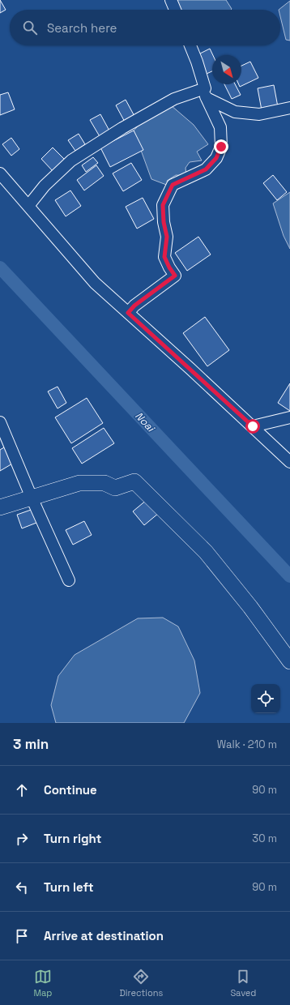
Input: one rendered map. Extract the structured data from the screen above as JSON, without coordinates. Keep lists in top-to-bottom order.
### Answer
{
  "water": ["Noai"],
  "north": "bottom right",
  "page": {
    "search": "Search here",
    "heading": ["3 min", "Walk · 210 m"],
    "list": [
      ["Continue", "90 m"],
      ["Turn right", "30 m"],
      ["Turn left", "90 m"],
      "Arrive at destination"
    ],
    "nav": ["Map", "Directions", "Saved"]
  }
}
